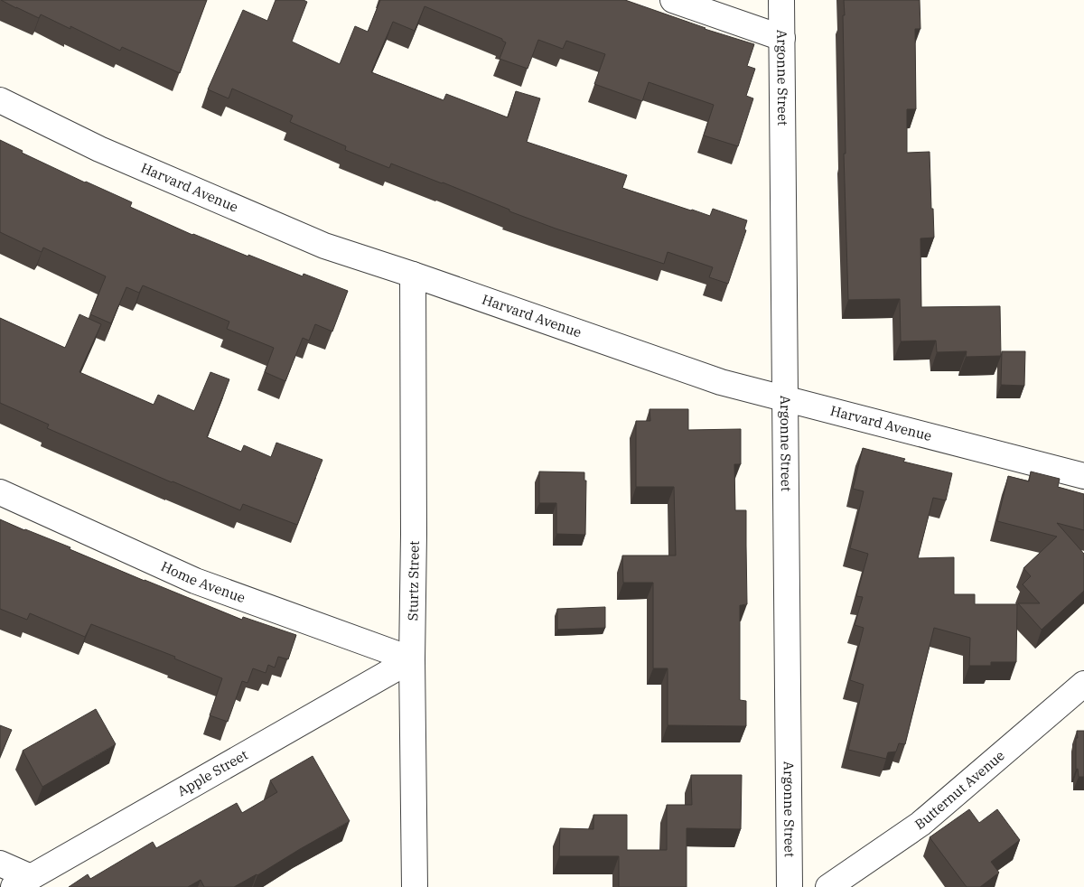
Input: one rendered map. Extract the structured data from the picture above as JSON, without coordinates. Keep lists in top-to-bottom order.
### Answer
{
  "streets": {
    "street": [
      "Argonne Street",
      "Harvard Avenue",
      "Sturtz Street",
      "Home Avenue",
      "Apple Street",
      "Butternut Avenue"
    ]
  },
  "crossings": [
    ["Argonne Street", "Harvard Avenue"],
    ["Harvard Avenue", "Sturtz Street"],
    ["Sturtz Street", "Home Avenue"],
    ["Sturtz Street", "Apple Street"],
    ["Home Avenue", "Apple Street"]
  ]
}
